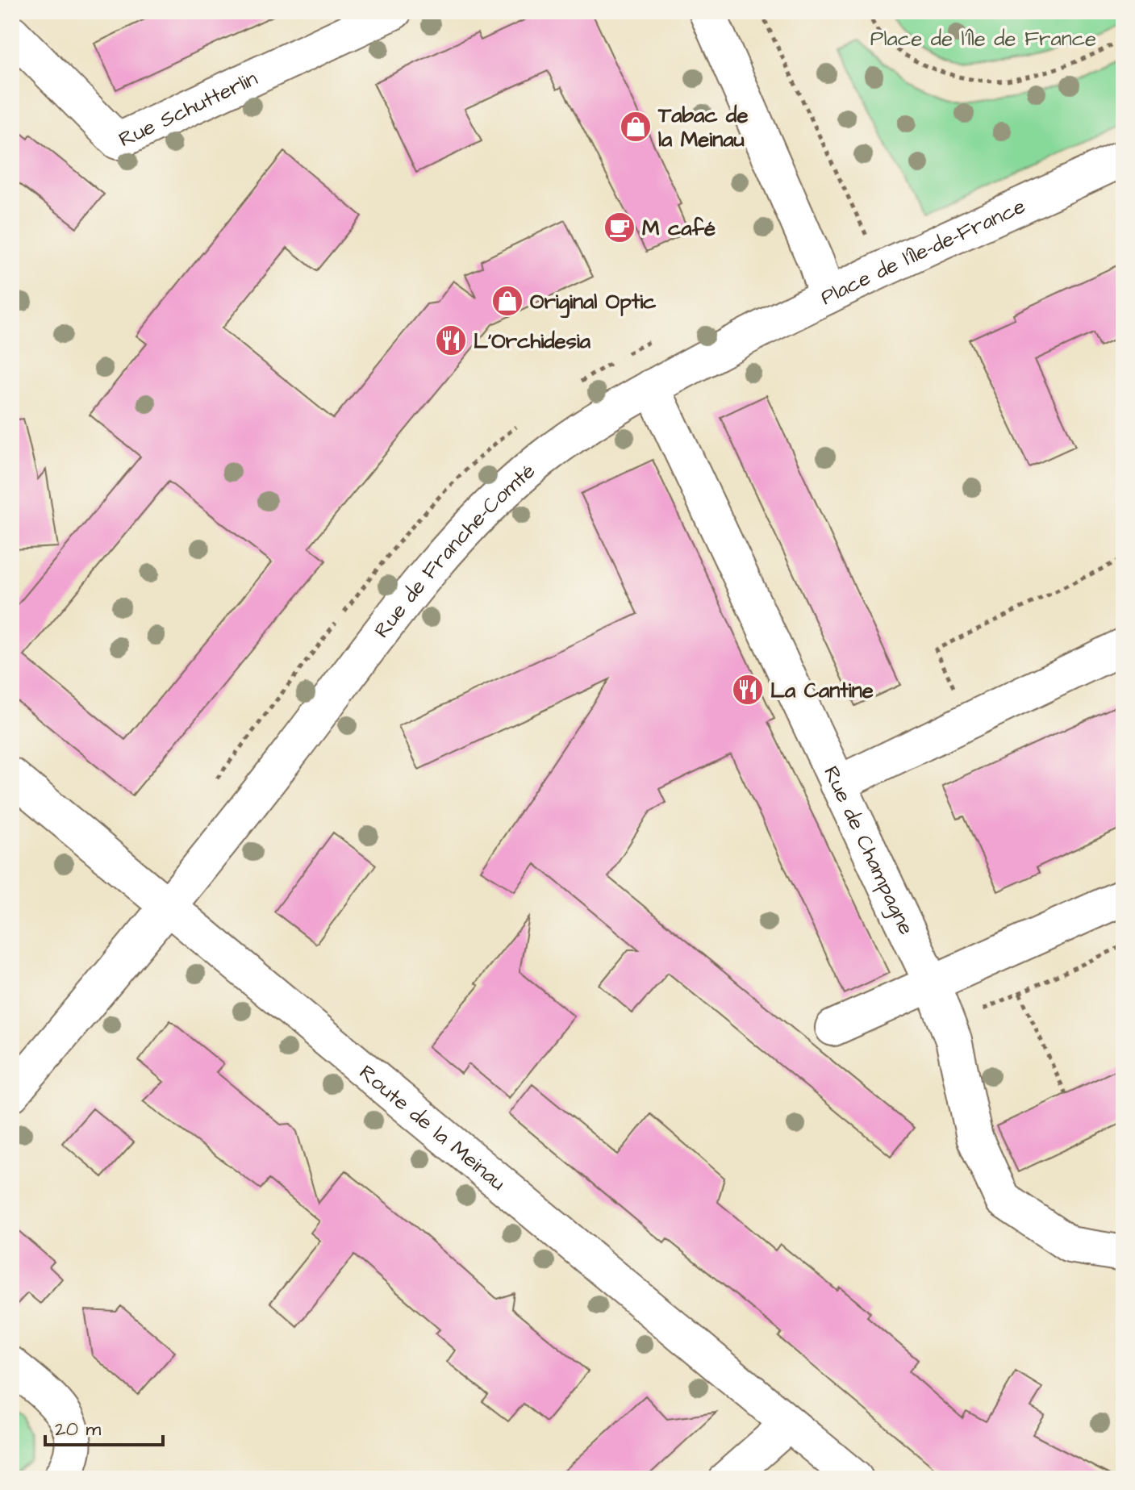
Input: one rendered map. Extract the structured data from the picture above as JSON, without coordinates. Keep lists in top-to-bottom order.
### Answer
{
  "streets": {
    "street": [
      "Rue Schutterlin",
      "Place de l'Île-de-France",
      "Rue de Franche-Comté",
      "Rue de Champagne",
      "Route de la Meinau"
    ]
  },
  "crossings": [
    ["Place de l'Île-de-France", "Rue de Franche-Comté"],
    ["Rue de Franche-Comté", "Rue de Champagne"],
    ["Rue de Franche-Comté", "Route de la Meinau"]
  ],
  "parks": ["Place de l'Île de France"],
  "places": {
    "shop": ["Tabac de la Meinau", "Original Optic"],
    "cafe": ["M café"],
    "restaurant": ["L'Orchidesia", "La Cantine"]
  },
  "scale_bar": "20 m"
}
